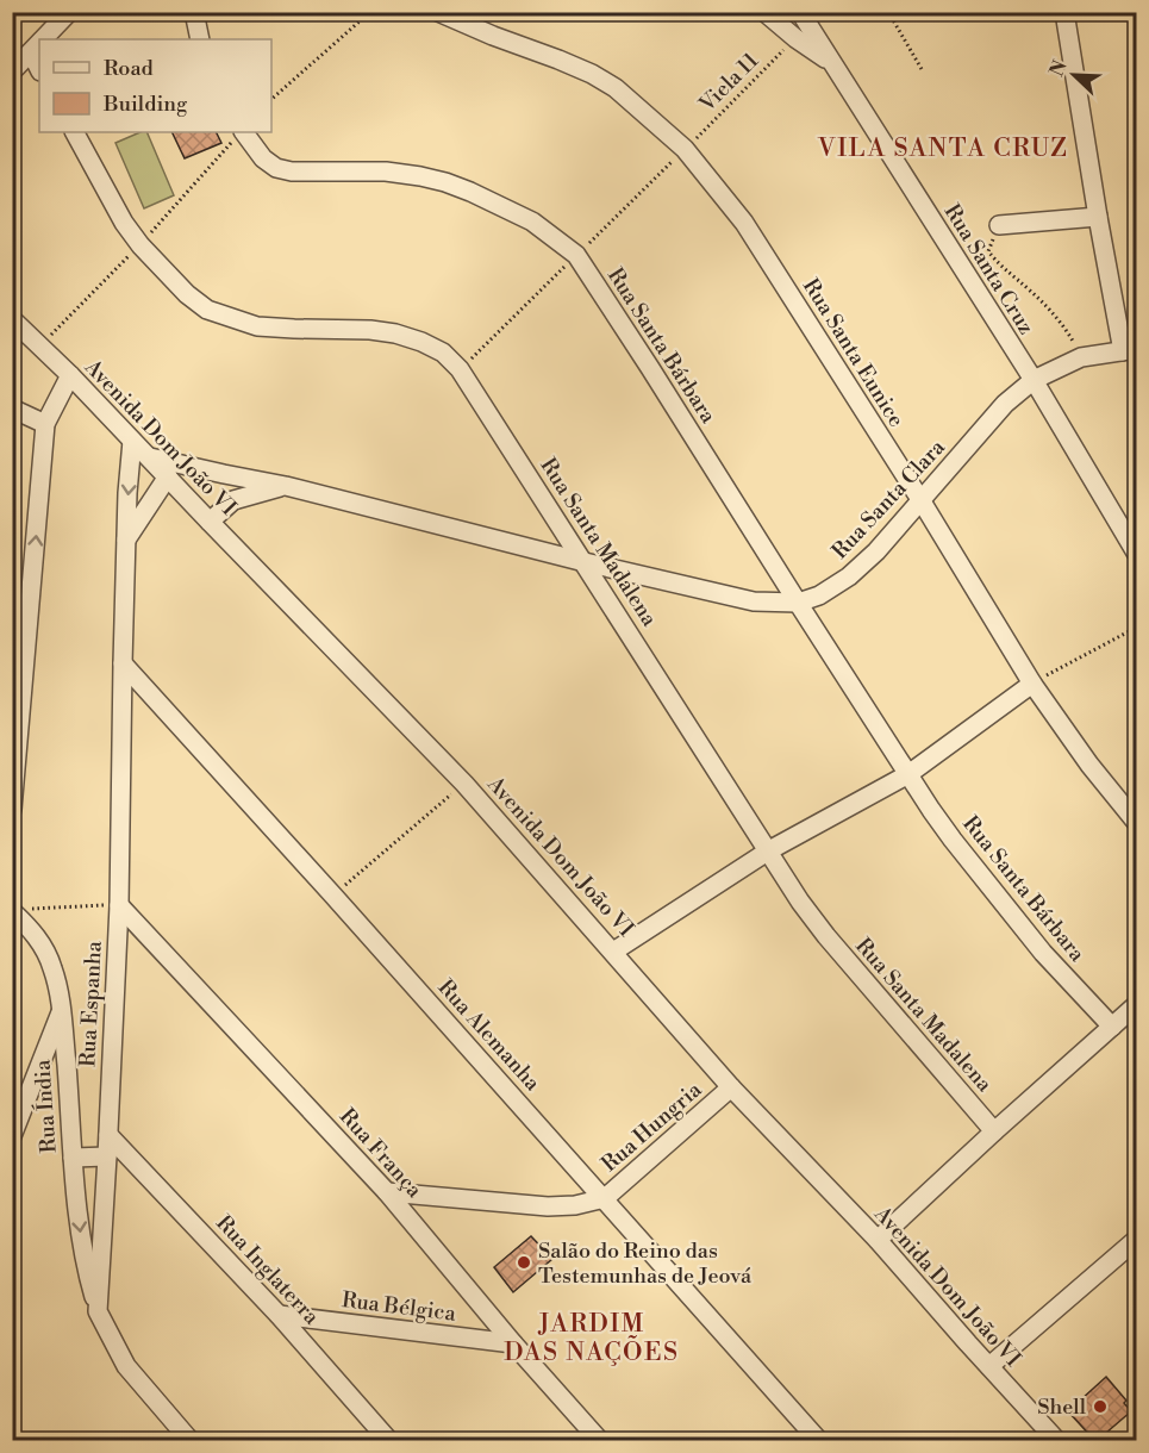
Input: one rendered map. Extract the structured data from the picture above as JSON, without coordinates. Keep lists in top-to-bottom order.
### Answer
{
  "streets": {
    "street": [
      "Rua Santa Cruz",
      "Rua Santa Bárbara",
      "Rua Santa Eunice",
      "Avenida Dom João VI",
      "Rua Santa Clara",
      "Rua Santa Madalena",
      "Rua Espanha",
      "Rua Alemanha",
      "Rua Índia",
      "Rua Hungria",
      "Rua França",
      "Rua Inglaterra",
      "Rua Bélgica"
    ],
    "path": ["Viela 11"]
  },
  "crossings": [
    ["Viela 11", "Rua Santa Eunice"],
    ["Rua Santa Cruz", "Rua Santa Clara"],
    ["Rua Santa Bárbara", "Rua Santa Clara"],
    ["Rua Santa Eunice", "Rua Santa Clara"],
    ["Avenida Dom João VI", "Rua Santa Clara"],
    ["Avenida Dom João VI", "Rua Espanha"],
    ["Avenida Dom João VI", "Rua Hungria"],
    ["Rua Santa Clara", "Rua Santa Madalena"],
    ["Rua Espanha", "Rua Alemanha"],
    ["Rua Espanha", "Rua Índia"],
    ["Rua Espanha", "Rua França"],
    ["Rua Espanha", "Rua Inglaterra"],
    ["Rua Alemanha", "Rua Hungria"],
    ["Rua Hungria", "Rua França"],
    ["Rua França", "Rua Bélgica"],
    ["Rua Inglaterra", "Rua Bélgica"]
  ],
  "one_way": ["Rua Índia"],
  "districts": ["VILA SANTA CRUZ", "JARDIM DAS NAÇÕES"],
  "places": ["Salão do Reino das Testemunhas de Jeová", "Shell"],
  "legend": ["Road", "Building"],
  "north": "top left"
}
